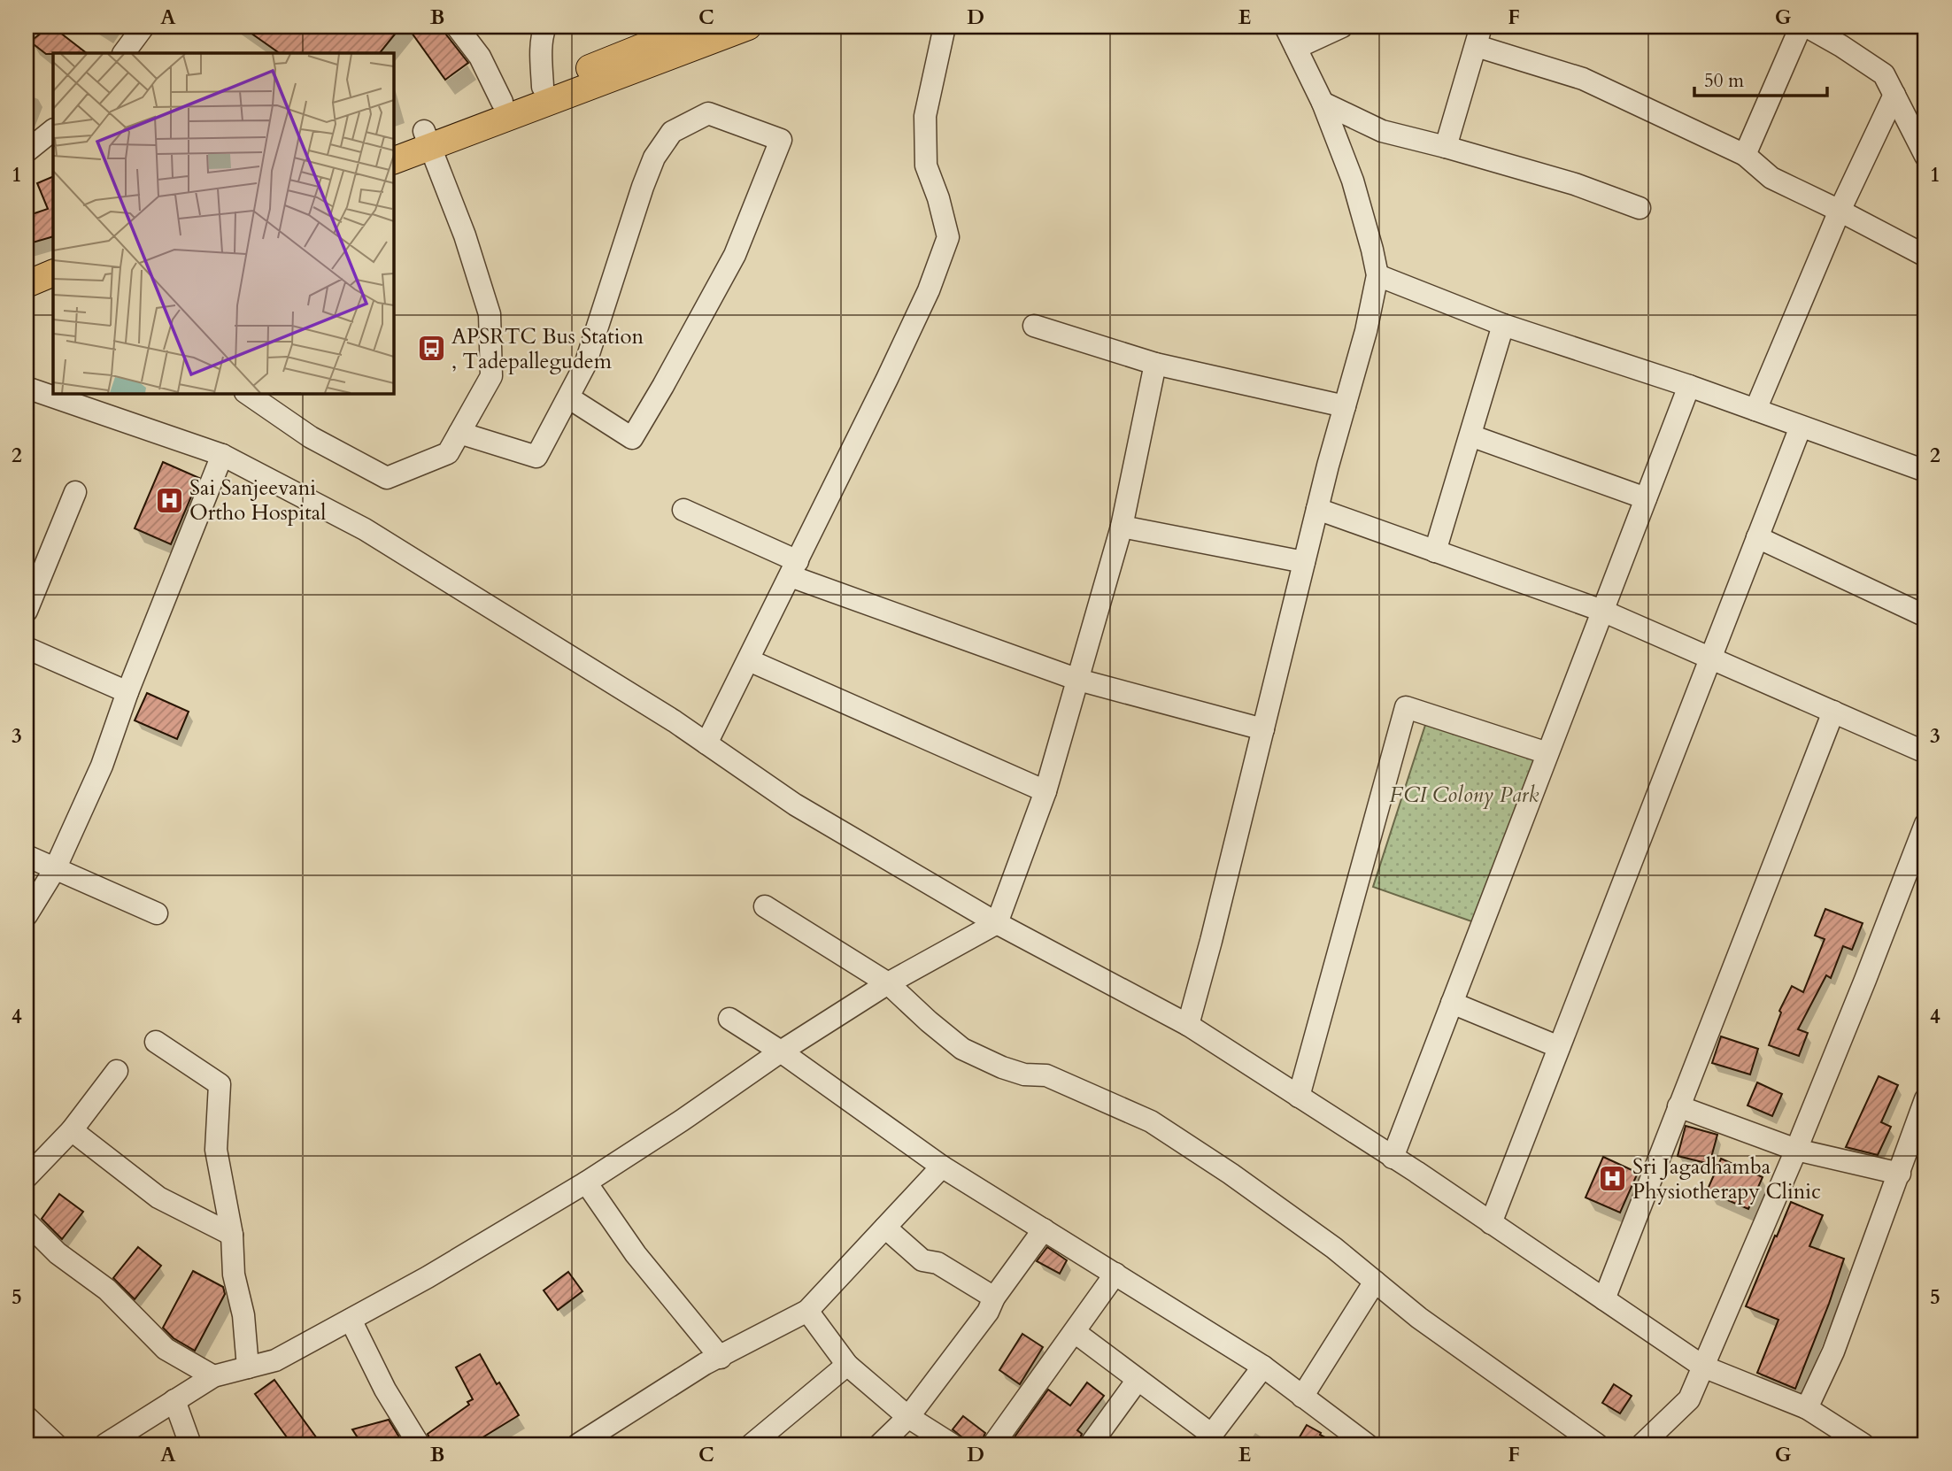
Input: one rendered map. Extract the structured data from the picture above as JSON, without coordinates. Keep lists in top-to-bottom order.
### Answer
{
  "parks": ["FCI Colony Park"],
  "places": {
    "bus stop": ["APSRTC Bus Station , Tadepallegudem"],
    "hospital": ["Sai Sanjeevani Ortho Hospital", "Sri Jagadhamba Physiotherapy Clinic"]
  },
  "scale_bar": "50 m",
  "grid": {
    "columns": [
      "A",
      "B",
      "C",
      "D",
      "E",
      "F",
      "G"
    ],
    "rows": [
      "1",
      "2",
      "3",
      "4",
      "5"
    ]
  }
}
